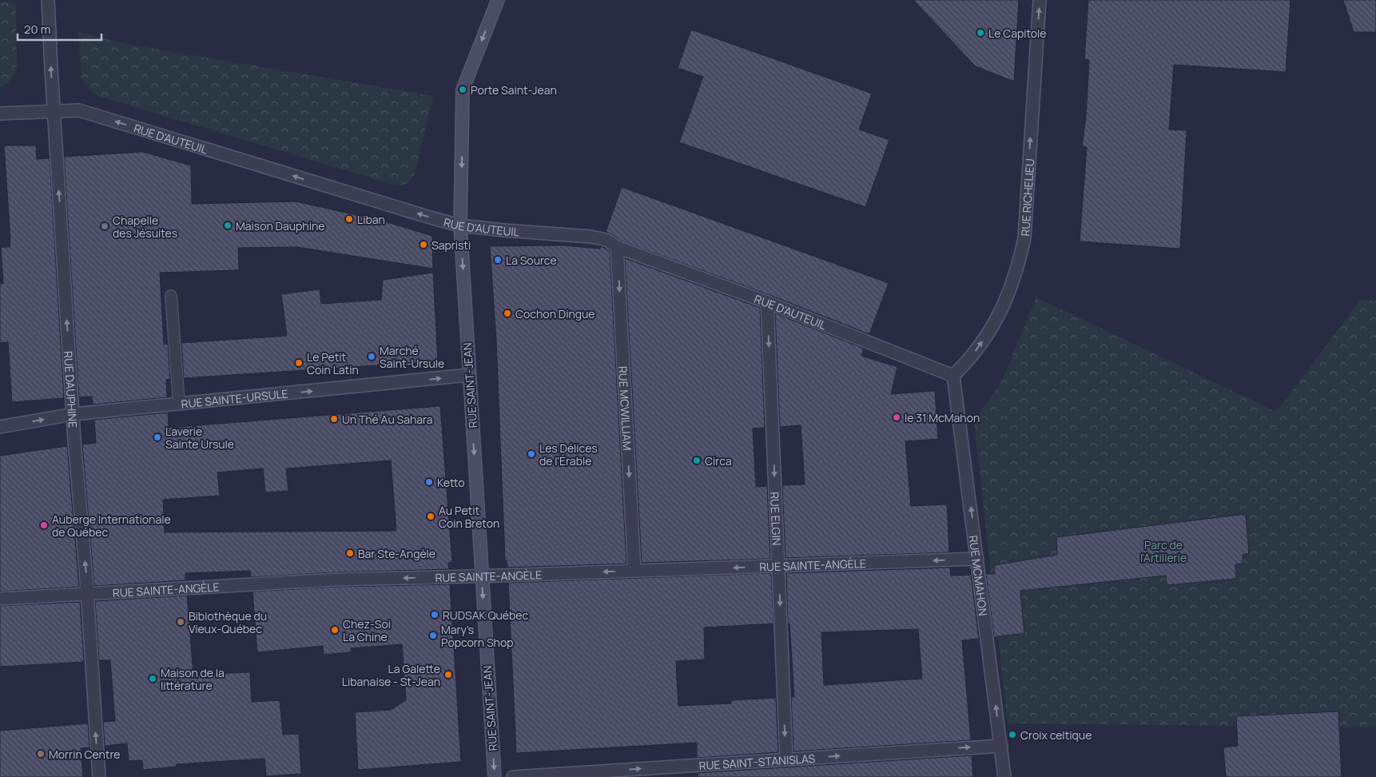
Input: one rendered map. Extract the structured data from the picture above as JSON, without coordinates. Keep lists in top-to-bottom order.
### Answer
{
  "streets": {
    "street": [
      "RUE D'AUTEUIL",
      "RUE RICHELIEU",
      "RUE SAINT-JEAN",
      "RUE DAUPHINE",
      "RUE SAINTE-URSULE",
      "RUE MCWILLIAM",
      "RUE ELGIN",
      "RUE SAINTE-ANGÈLE",
      "RUE MCMAHON",
      "RUE SAINT-STANISLAS"
    ]
  },
  "crossings": [
    ["RUE D'AUTEUIL", "RUE RICHELIEU"],
    ["RUE D'AUTEUIL", "RUE SAINT-JEAN"],
    ["RUE D'AUTEUIL", "RUE DAUPHINE"],
    ["RUE D'AUTEUIL", "RUE MCWILLIAM"],
    ["RUE D'AUTEUIL", "RUE ELGIN"],
    ["RUE D'AUTEUIL", "RUE MCMAHON"],
    ["RUE RICHELIEU", "RUE MCMAHON"],
    ["RUE SAINT-JEAN", "RUE SAINTE-URSULE"],
    ["RUE SAINT-JEAN", "RUE SAINTE-ANGÈLE"],
    ["RUE DAUPHINE", "RUE SAINTE-URSULE"],
    ["RUE DAUPHINE", "RUE SAINTE-ANGÈLE"],
    ["RUE MCWILLIAM", "RUE SAINTE-ANGÈLE"],
    ["RUE ELGIN", "RUE SAINTE-ANGÈLE"],
    ["RUE ELGIN", "RUE SAINT-STANISLAS"],
    ["RUE SAINTE-ANGÈLE", "RUE MCMAHON"],
    ["RUE MCMAHON", "RUE SAINT-STANISLAS"]
  ],
  "one_way": [
    "RUE D'AUTEUIL",
    "RUE RICHELIEU",
    "RUE SAINT-JEAN",
    "RUE DAUPHINE",
    "RUE SAINTE-URSULE",
    "RUE MCWILLIAM",
    "RUE ELGIN",
    "RUE SAINTE-ANGÈLE",
    "RUE MCMAHON",
    "RUE SAINT-STANISLAS"
  ],
  "parks": ["Parc de l'Artillerie"],
  "places": [
    "Le Capitole",
    "Porte Saint-Jean",
    "Liban",
    "Maison Dauphine",
    "Chapelle des Jésuites",
    "Sapristi",
    "La Source",
    "Cochon Dingue",
    "Marché Saint-Ursule",
    "Le Petit Coin Latin",
    "le 31 McMahon",
    "Un Thé Au Sahara",
    "Laverie Sainte Ursule",
    "Les Délices de l'Érable",
    "Circa",
    "Ketto",
    "Au Petit Coin Breton",
    "Auberge Internationale de Québec",
    "Bar Ste-Angèle",
    "RUDSAK Québec",
    "Bibiothèque du Vieux-Québec",
    "Chez-Soi La Chine",
    "Mary's Popcorn Shop",
    "La Galette Libanaise - St-Jean",
    "Maison de la littérature",
    "Croix celtique",
    "Morrin Centre"
  ],
  "scale_bar": "20 m"
}
